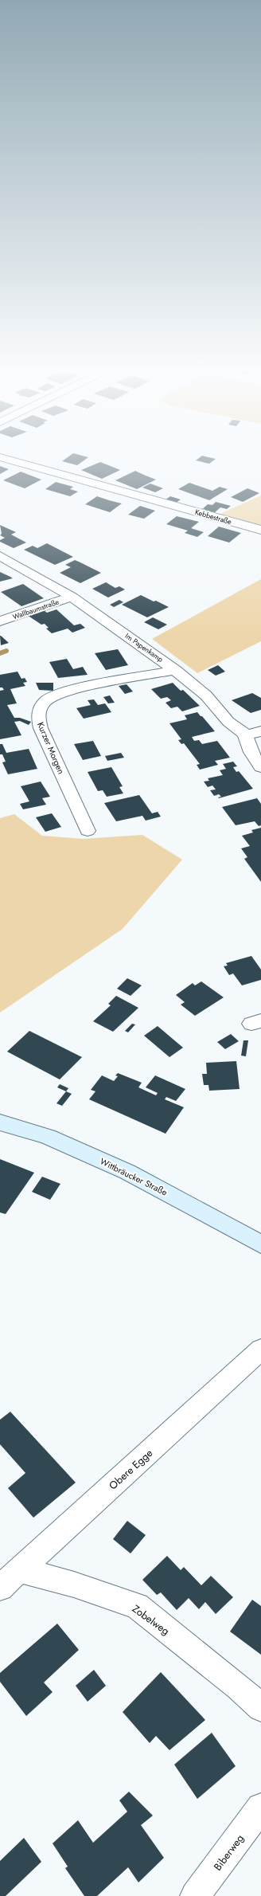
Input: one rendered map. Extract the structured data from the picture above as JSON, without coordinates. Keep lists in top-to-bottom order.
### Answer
{
  "streets": {
    "main road": ["Wittbräucker Straße"],
    "street": [
      "Kebbestraße",
      "Wallbaumstraße",
      "Im Papenkamp",
      "Kurzer Morgen",
      "Obere Egge",
      "Zobelweg",
      "Biberweg"
    ]
  },
  "crossings": [
    ["Wallbaumstraße", "Im Papenkamp"],
    ["Im Papenkamp", "Kurzer Morgen"],
    ["Obere Egge", "Zobelweg"]
  ]
}
